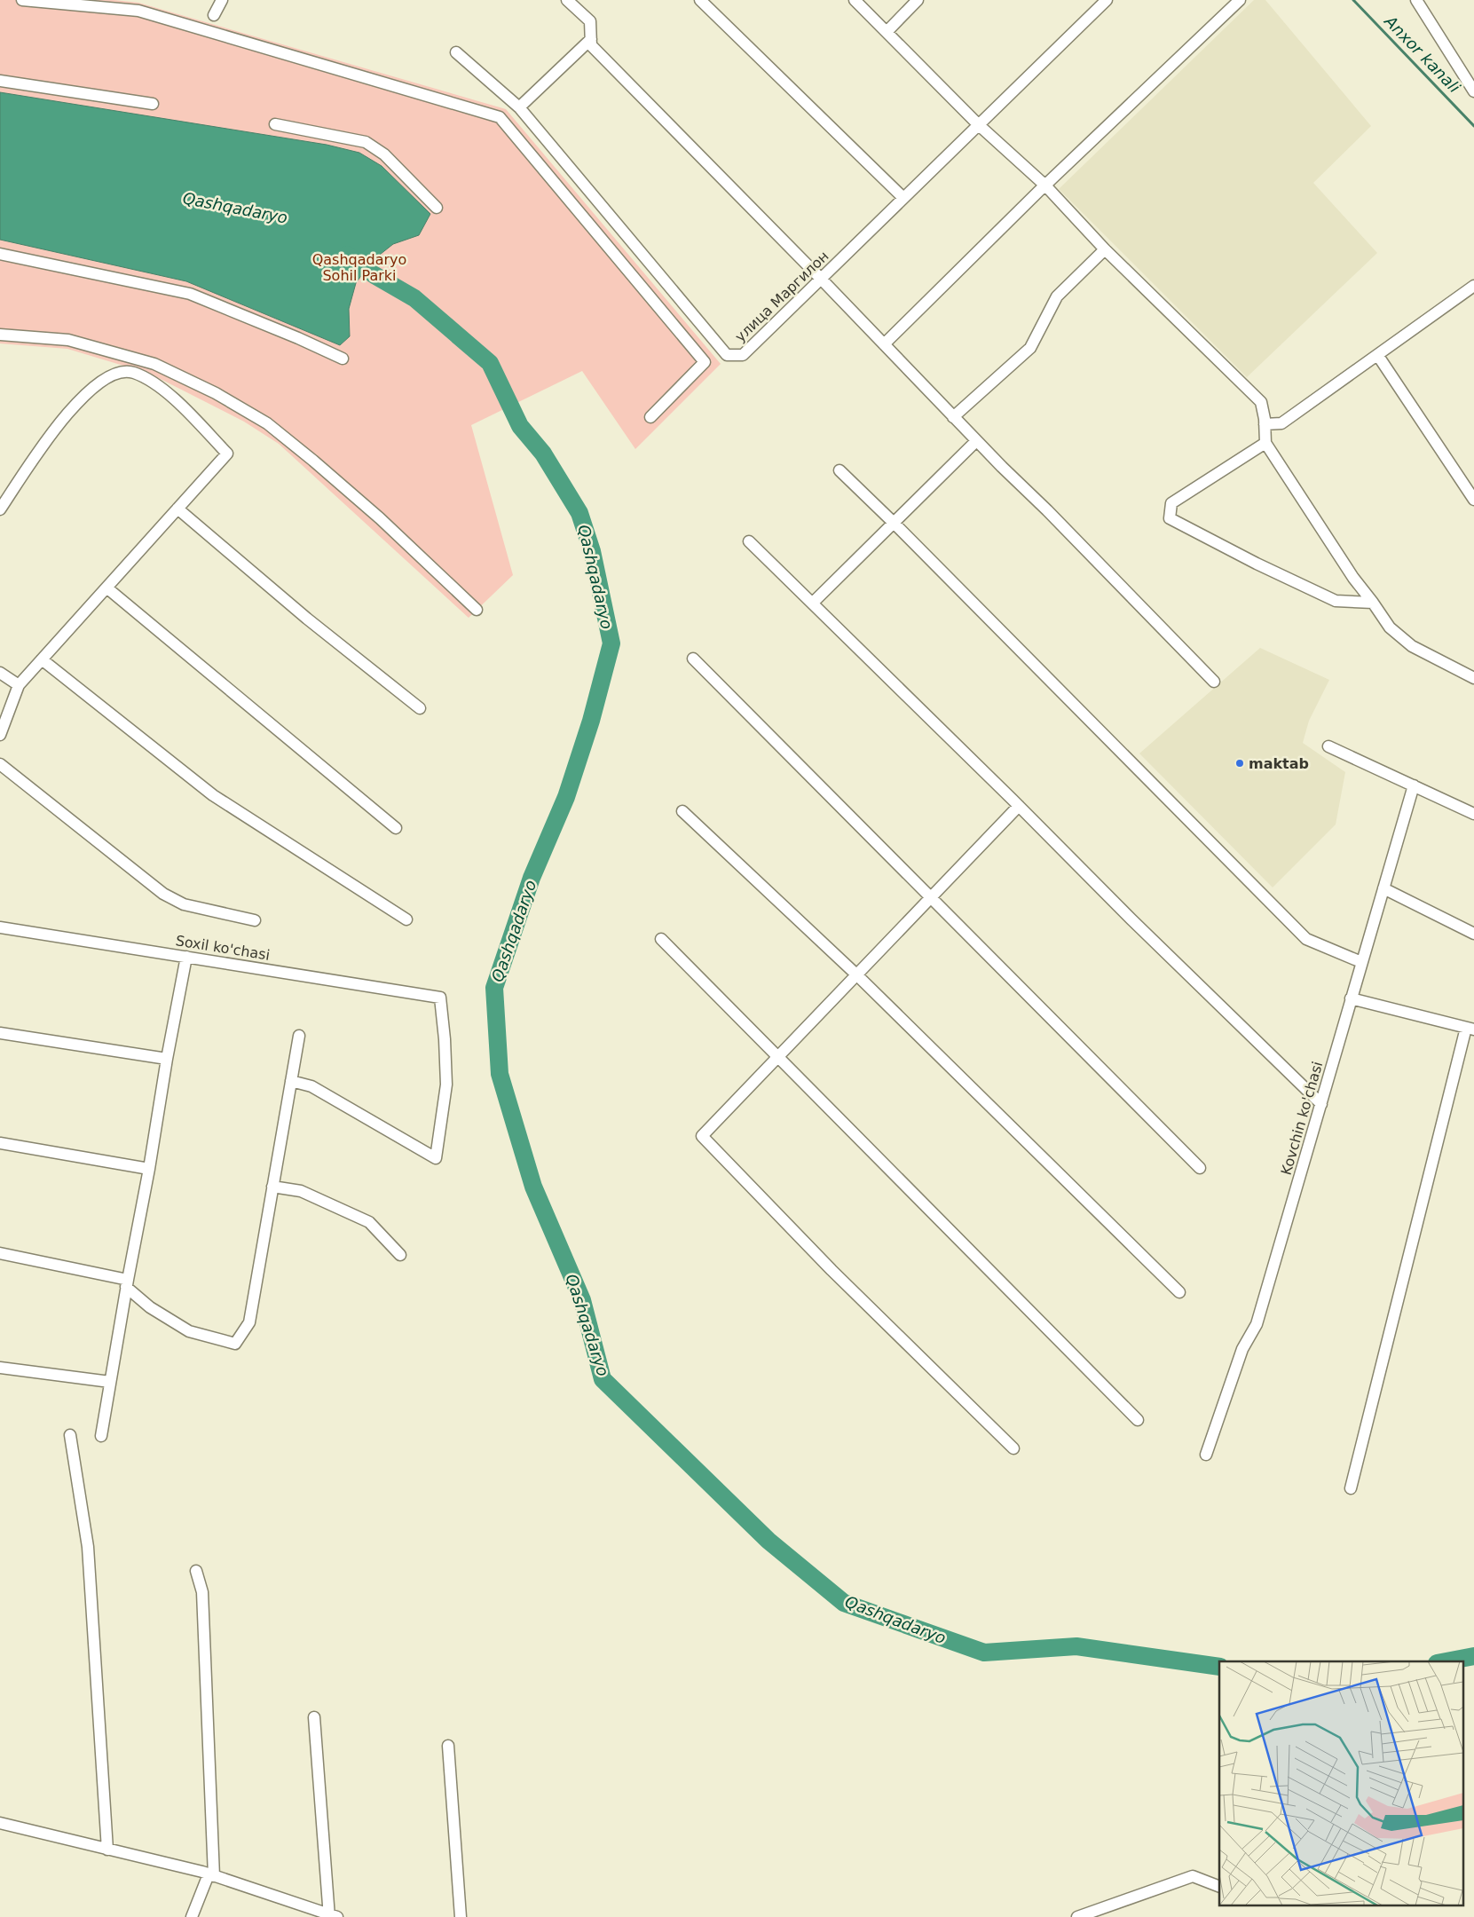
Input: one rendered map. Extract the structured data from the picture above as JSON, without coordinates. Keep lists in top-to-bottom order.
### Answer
{
  "streets": {
    "street": ["улица Маргилон", "Soxil ko'chasi", "Kovchin ko'chasi"]
  },
  "water": ["Anxor kanali", "Qashqadaryo"],
  "parks": ["Qashqadaryo Sohil Parki"],
  "places": ["maktab"]
}
